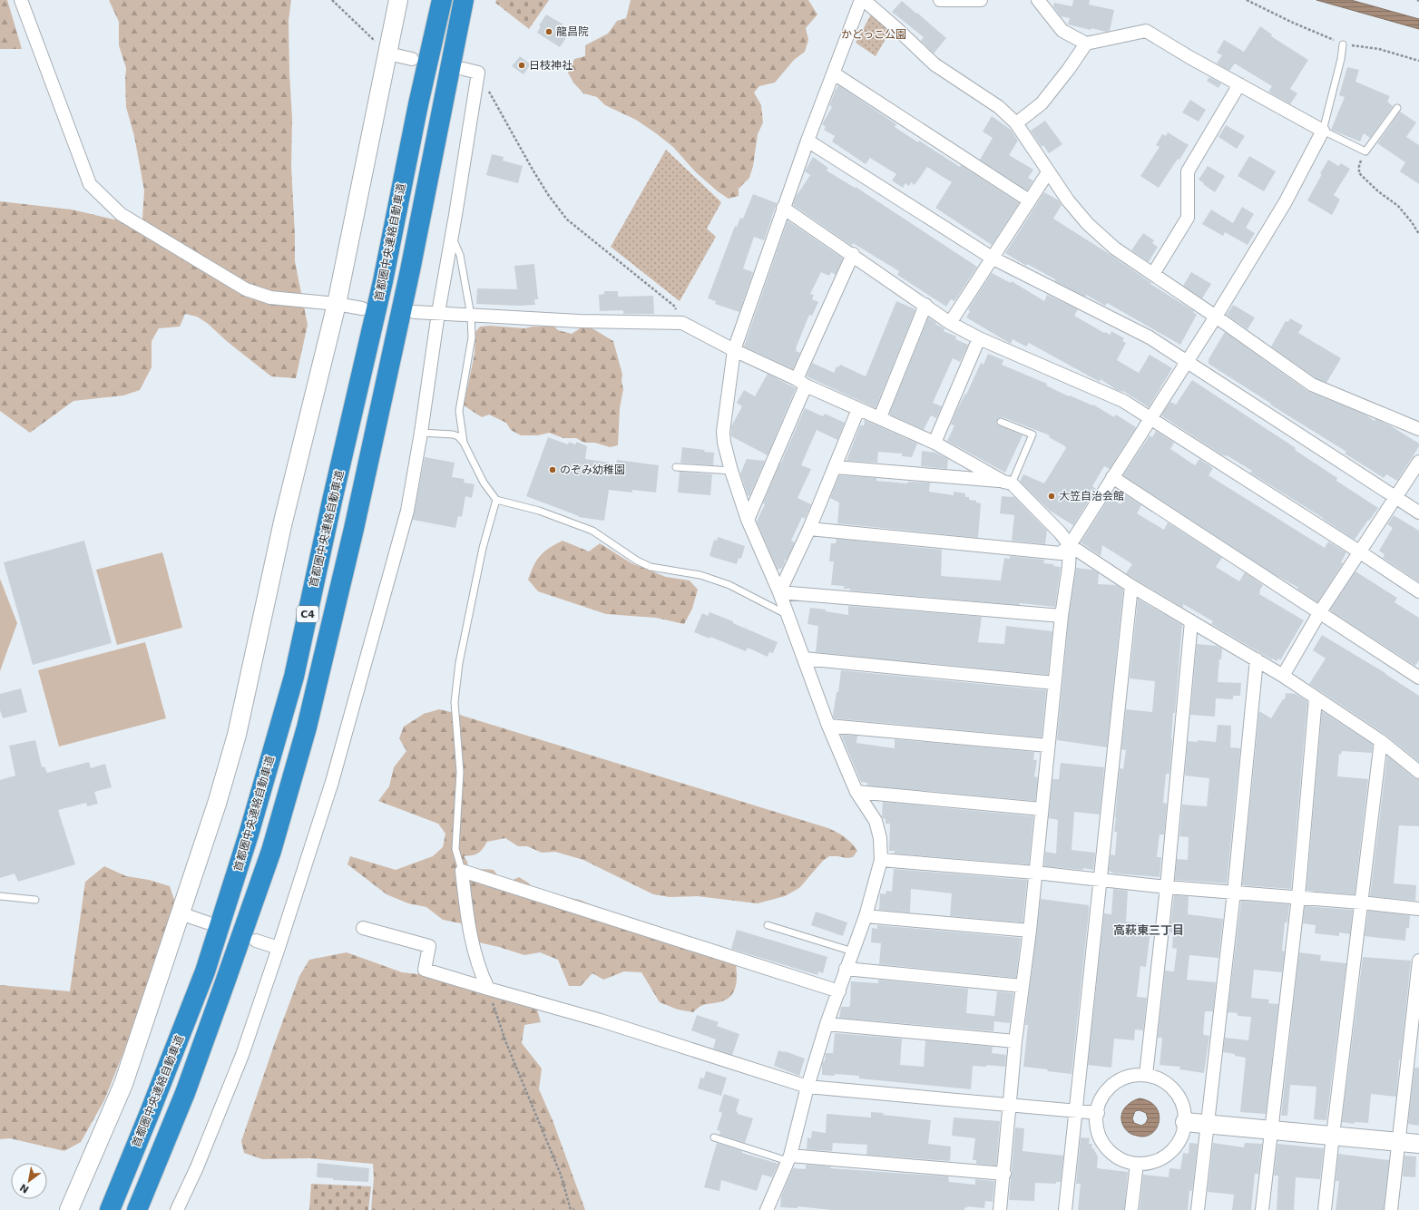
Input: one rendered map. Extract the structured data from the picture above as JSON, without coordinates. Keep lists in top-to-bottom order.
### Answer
{
  "streets": {
    "highway": ["首都圏中央連絡自動車道", "C4"]
  },
  "districts": ["高萩東三丁目"],
  "parks": ["かどっこ公園"],
  "places": [
    "龍昌院",
    "日枝神社",
    "のぞみ幼稚園",
    "大笠自治会館"
  ],
  "north": "bottom left"
}
